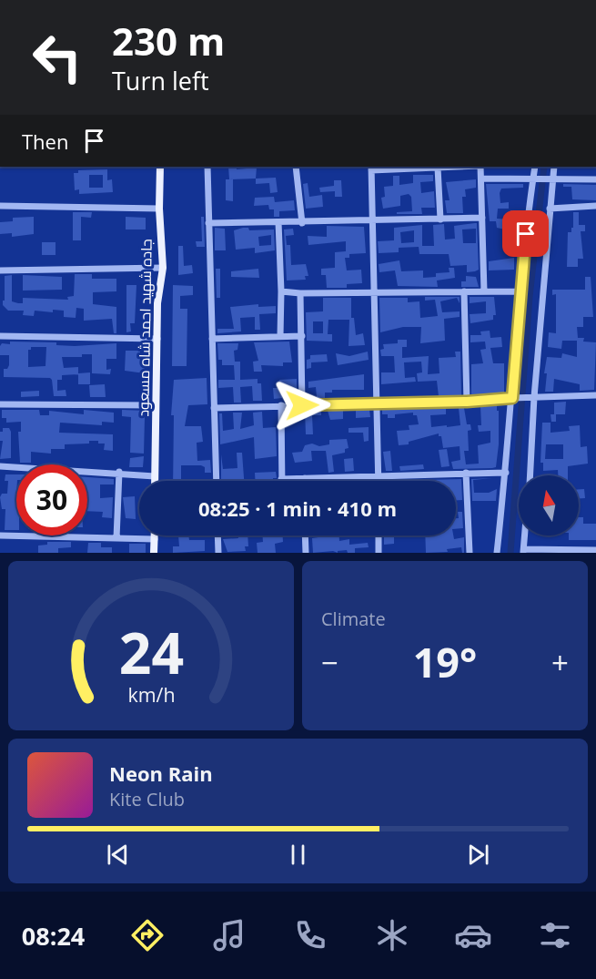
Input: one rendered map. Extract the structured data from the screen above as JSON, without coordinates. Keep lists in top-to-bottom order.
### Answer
{
  "streets": {
    "main road": ["جاده شهيد احمد شاه مسعود"]
  },
  "north": "top",
  "page": {
    "turn": ["230 m", "Turn left"],
    "then": "Then",
    "limit": "30",
    "trip": "08:25 · 1 min · 410 m",
    "tile": "Climate",
    "heat": ["−", "19°", "+"],
    "song": ["Neon Rain", "Kite Club"],
    "tabs": "08:24",
    "gauge": ["24", "km/h"]
  }
}
